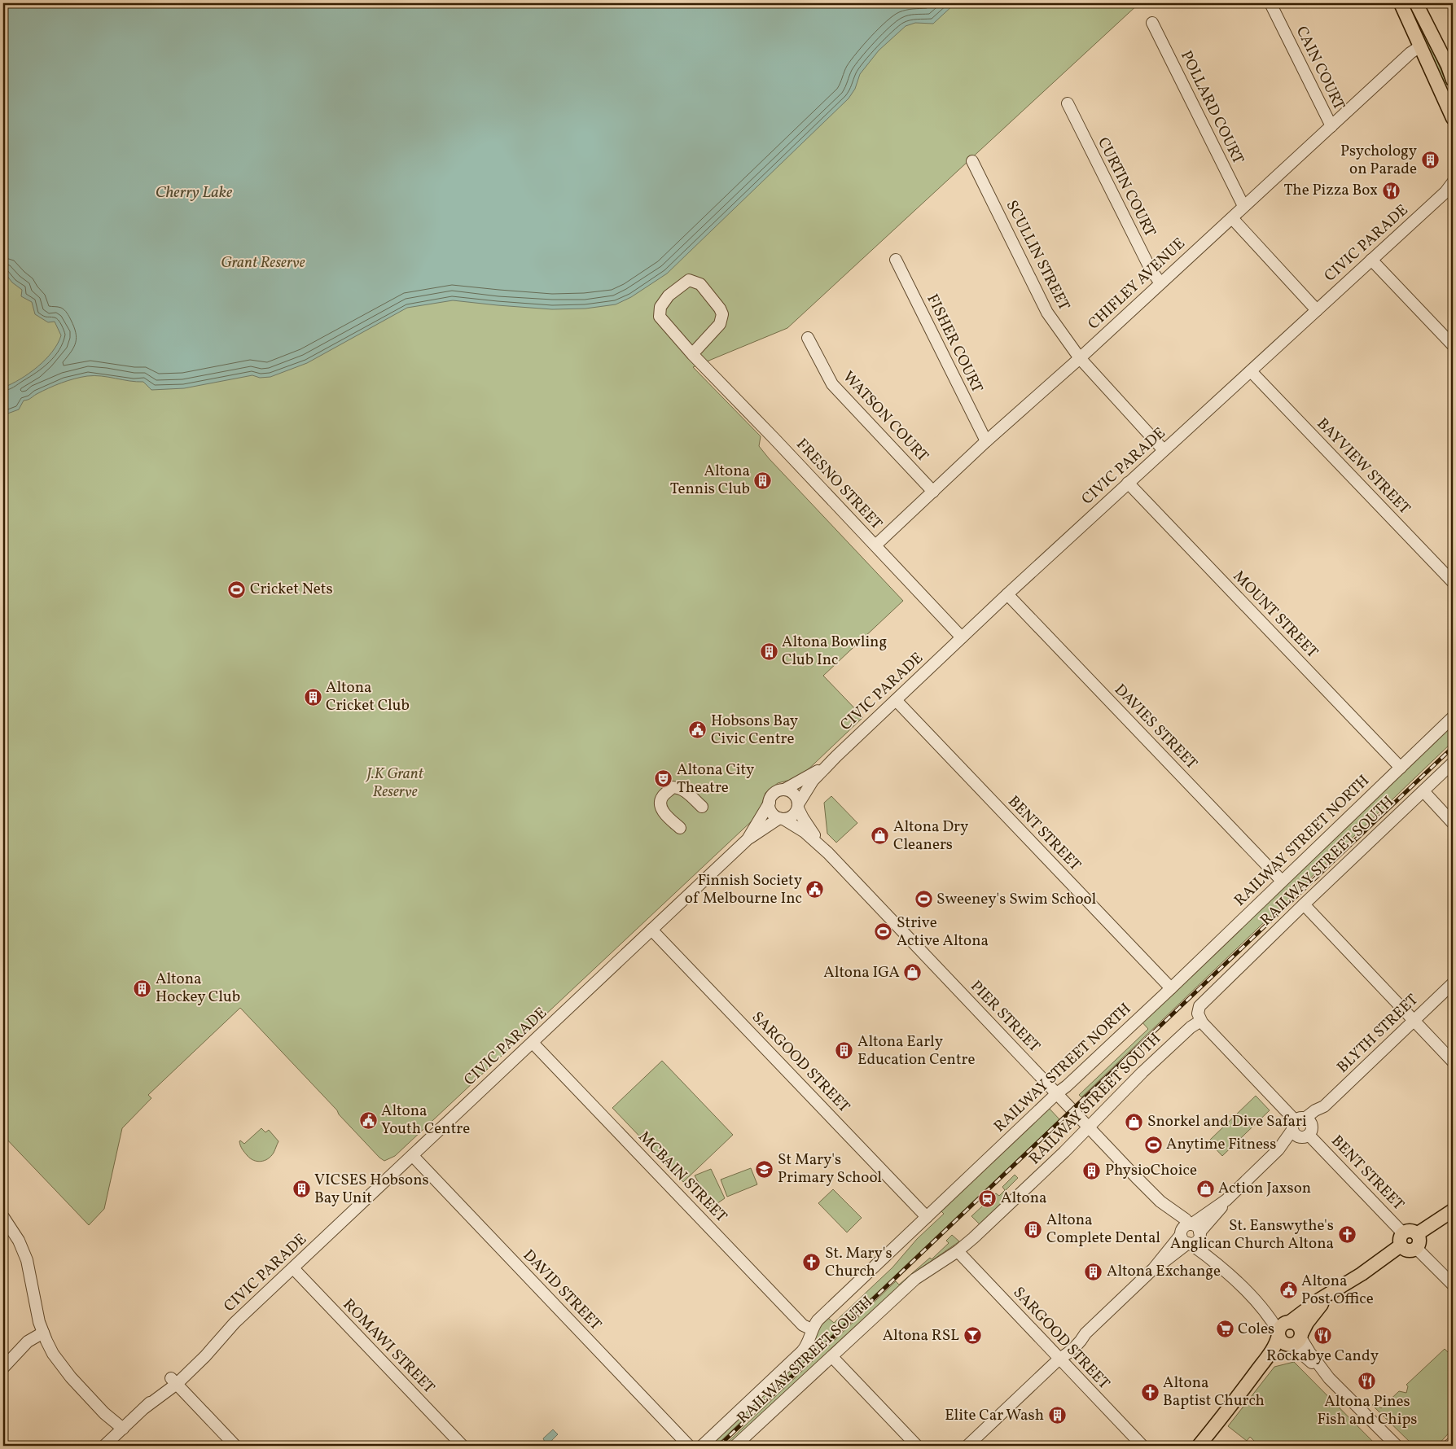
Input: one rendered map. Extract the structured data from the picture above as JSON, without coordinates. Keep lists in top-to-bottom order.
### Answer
{
  "streets": {
    "street": [
      "CAIN COURT",
      "POLLARD COURT",
      "CURTIN COURT",
      "CIVIC PARADE",
      "SCULLIN STREET",
      "CHIFLEY AVENUE",
      "FISHER COURT",
      "WATSON COURT",
      "BAYVIEW STREET",
      "FRESNO STREET",
      "MOUNT STREET",
      "DAVIES STREET",
      "BENT STREET",
      "RAILWAY STREET NORTH",
      "RAILWAY STREET SOUTH",
      "PIER STREET",
      "BLYTH STREET",
      "SARGOOD STREET",
      "MCBAIN STREET",
      "DAVID STREET",
      "ROMAWI STREET"
    ]
  },
  "crossings": [
    ["CAIN COURT", "CHIFLEY AVENUE"],
    ["POLLARD COURT", "CHIFLEY AVENUE"],
    ["CURTIN COURT", "CHIFLEY AVENUE"],
    ["CIVIC PARADE", "SCULLIN STREET"],
    ["CIVIC PARADE", "BAYVIEW STREET"],
    ["CIVIC PARADE", "FRESNO STREET"],
    ["CIVIC PARADE", "MOUNT STREET"],
    ["CIVIC PARADE", "DAVIES STREET"],
    ["CIVIC PARADE", "BENT STREET"],
    ["CIVIC PARADE", "PIER STREET"],
    ["CIVIC PARADE", "SARGOOD STREET"],
    ["CIVIC PARADE", "MCBAIN STREET"],
    ["CIVIC PARADE", "DAVID STREET"],
    ["CIVIC PARADE", "ROMAWI STREET"],
    ["SCULLIN STREET", "CHIFLEY AVENUE"],
    ["CHIFLEY AVENUE", "FISHER COURT"],
    ["CHIFLEY AVENUE", "WATSON COURT"],
    ["CHIFLEY AVENUE", "FRESNO STREET"],
    ["MOUNT STREET", "RAILWAY STREET NORTH"],
    ["DAVIES STREET", "RAILWAY STREET NORTH"],
    ["BENT STREET", "RAILWAY STREET NORTH"],
    ["BENT STREET", "RAILWAY STREET SOUTH"],
    ["BENT STREET", "BLYTH STREET"],
    ["RAILWAY STREET NORTH", "PIER STREET"],
    ["RAILWAY STREET NORTH", "SARGOOD STREET"],
    ["RAILWAY STREET NORTH", "MCBAIN STREET"],
    ["RAILWAY STREET SOUTH", "PIER STREET"],
    ["RAILWAY STREET SOUTH", "SARGOOD STREET"],
    ["PIER STREET", "BLYTH STREET"]
  ],
  "water": ["Cherry Lake"],
  "parks": ["Grant Reserve", "J.K Grant Reserve"],
  "places": {
    "building": [
      "Psychology on Parade",
      "Altona Tennis Club",
      "Altona Bowling Club Inc",
      "Altona Cricket Club",
      "Altona Hockey Club",
      "Altona Early Education Centre",
      "PhysioChoice",
      "VICSES Hobsons Bay Unit",
      "Altona Complete Dental",
      "Altona Exchange",
      "Elite Car Wash"
    ],
    "restaurant": ["The Pizza Box", "Rockabye Candy", "Altona Pines Fish and Chips"],
    "sports": [
      "Cricket Nets",
      "Sweeney's Swim School",
      "Strive Active Altona",
      "Anytime Fitness"
    ],
    "public building": [
      "Hobsons Bay Civic Centre",
      "Finnish Society of Melbourne Inc",
      "Altona Youth Centre",
      "Altona Post Office"
    ],
    "theatre": ["Altona City Theatre"],
    "shop": [
      "Altona Dry Cleaners",
      "Altona IGA",
      "Snorkel and Dive Safari",
      "Action Jaxson"
    ],
    "school or university": ["St Mary's Primary School"],
    "station": ["Altona"],
    "church": ["St. Eanswythe's Anglican Church Altona", "St. Mary's Church", "Altona Baptist Church"],
    "supermarket": ["Coles"],
    "bar": ["Altona RSL"]
  }
}
